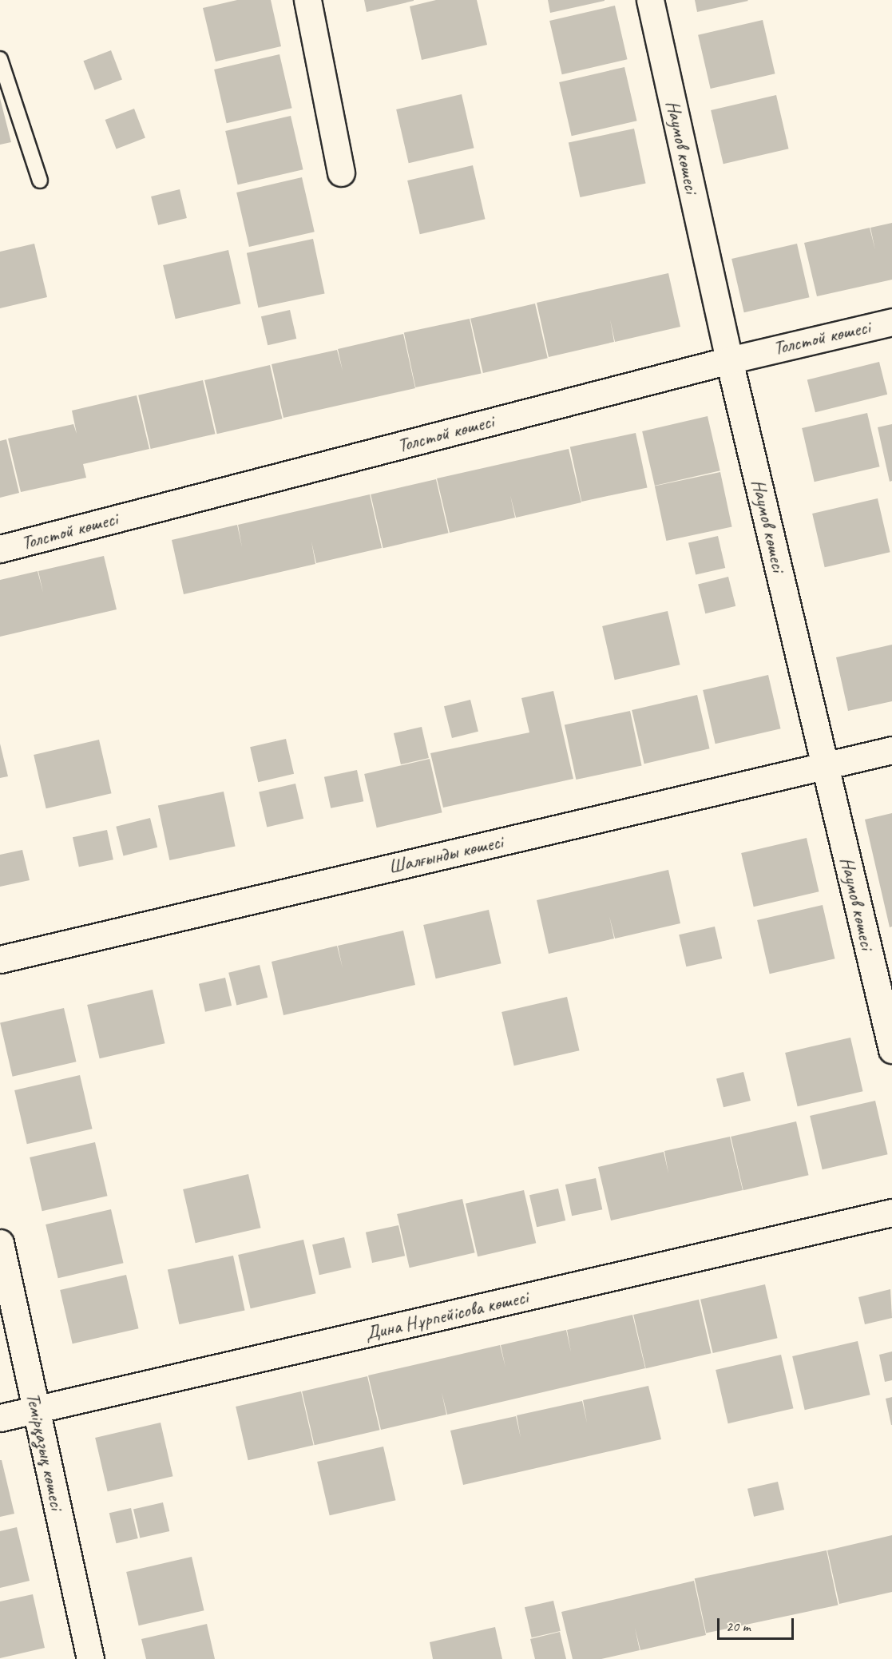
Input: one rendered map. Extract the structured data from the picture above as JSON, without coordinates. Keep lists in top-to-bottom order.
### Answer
{
  "streets": {
    "street": [
      "Наумов көшесі",
      "Толстой көшесі",
      "Шалғынды көшесі",
      "Дина Нұрпейісова көшесі",
      "Темірқазық көшесі"
    ]
  },
  "crossings": [
    ["Наумов көшесі", "Толстой көшесі"],
    ["Наумов көшесі", "Шалғынды көшесі"],
    ["Дина Нұрпейісова көшесі", "Темірқазық көшесі"]
  ],
  "scale_bar": "20 m"
}
